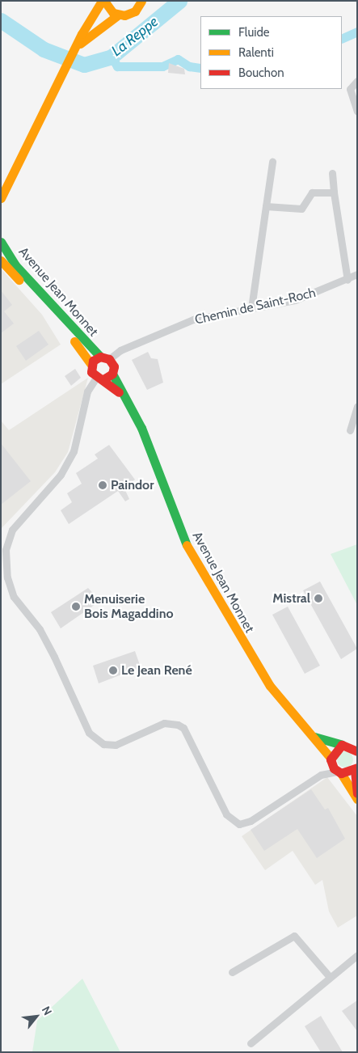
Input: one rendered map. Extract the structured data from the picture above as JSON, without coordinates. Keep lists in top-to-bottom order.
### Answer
{
  "streets": {
    "main road": ["Avenue Jean Monnet"],
    "street": ["Chemin de Saint-Roch"]
  },
  "crossings": [
    ["Avenue Jean Monnet", "Chemin de Saint-Roch"]
  ],
  "water": ["La Reppe"],
  "places": [
    "Paindor",
    "Mistral",
    "Menuiserie Bois Magaddino",
    "Le Jean René"
  ],
  "legend": ["Fluide", "Ralenti", "Bouchon"],
  "north": "top right"
}
